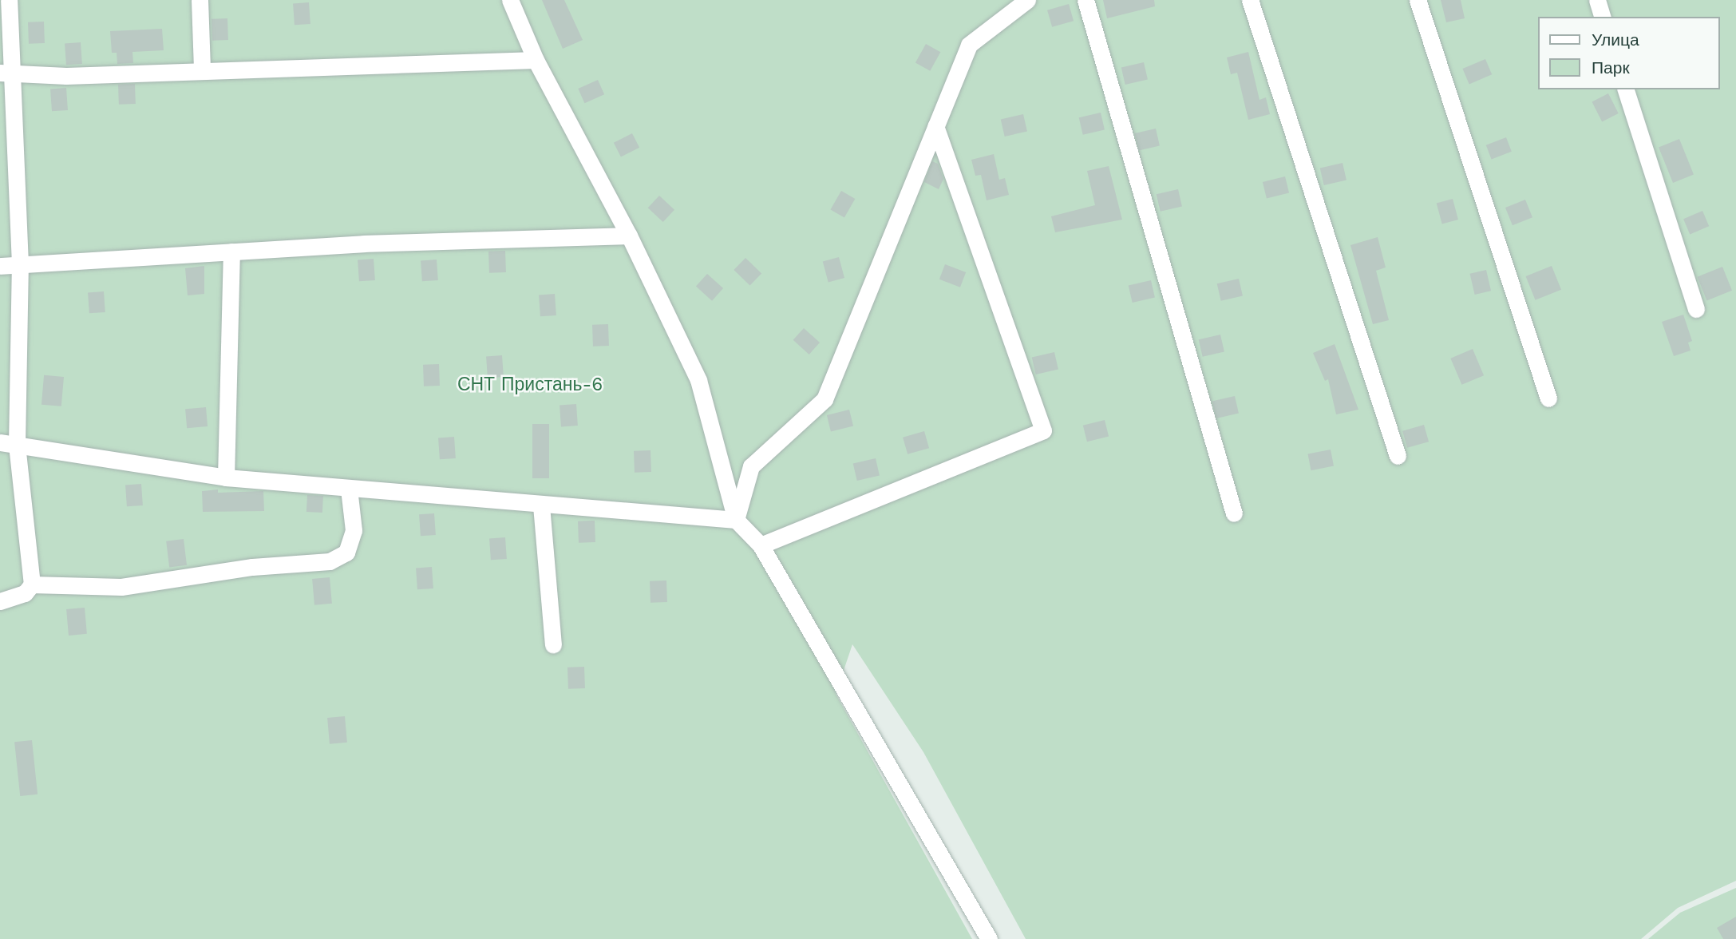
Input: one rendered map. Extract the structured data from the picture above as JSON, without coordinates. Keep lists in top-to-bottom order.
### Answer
{
  "parks": ["СНТ Пристань-6"],
  "legend": ["Улица", "Парк"]
}
